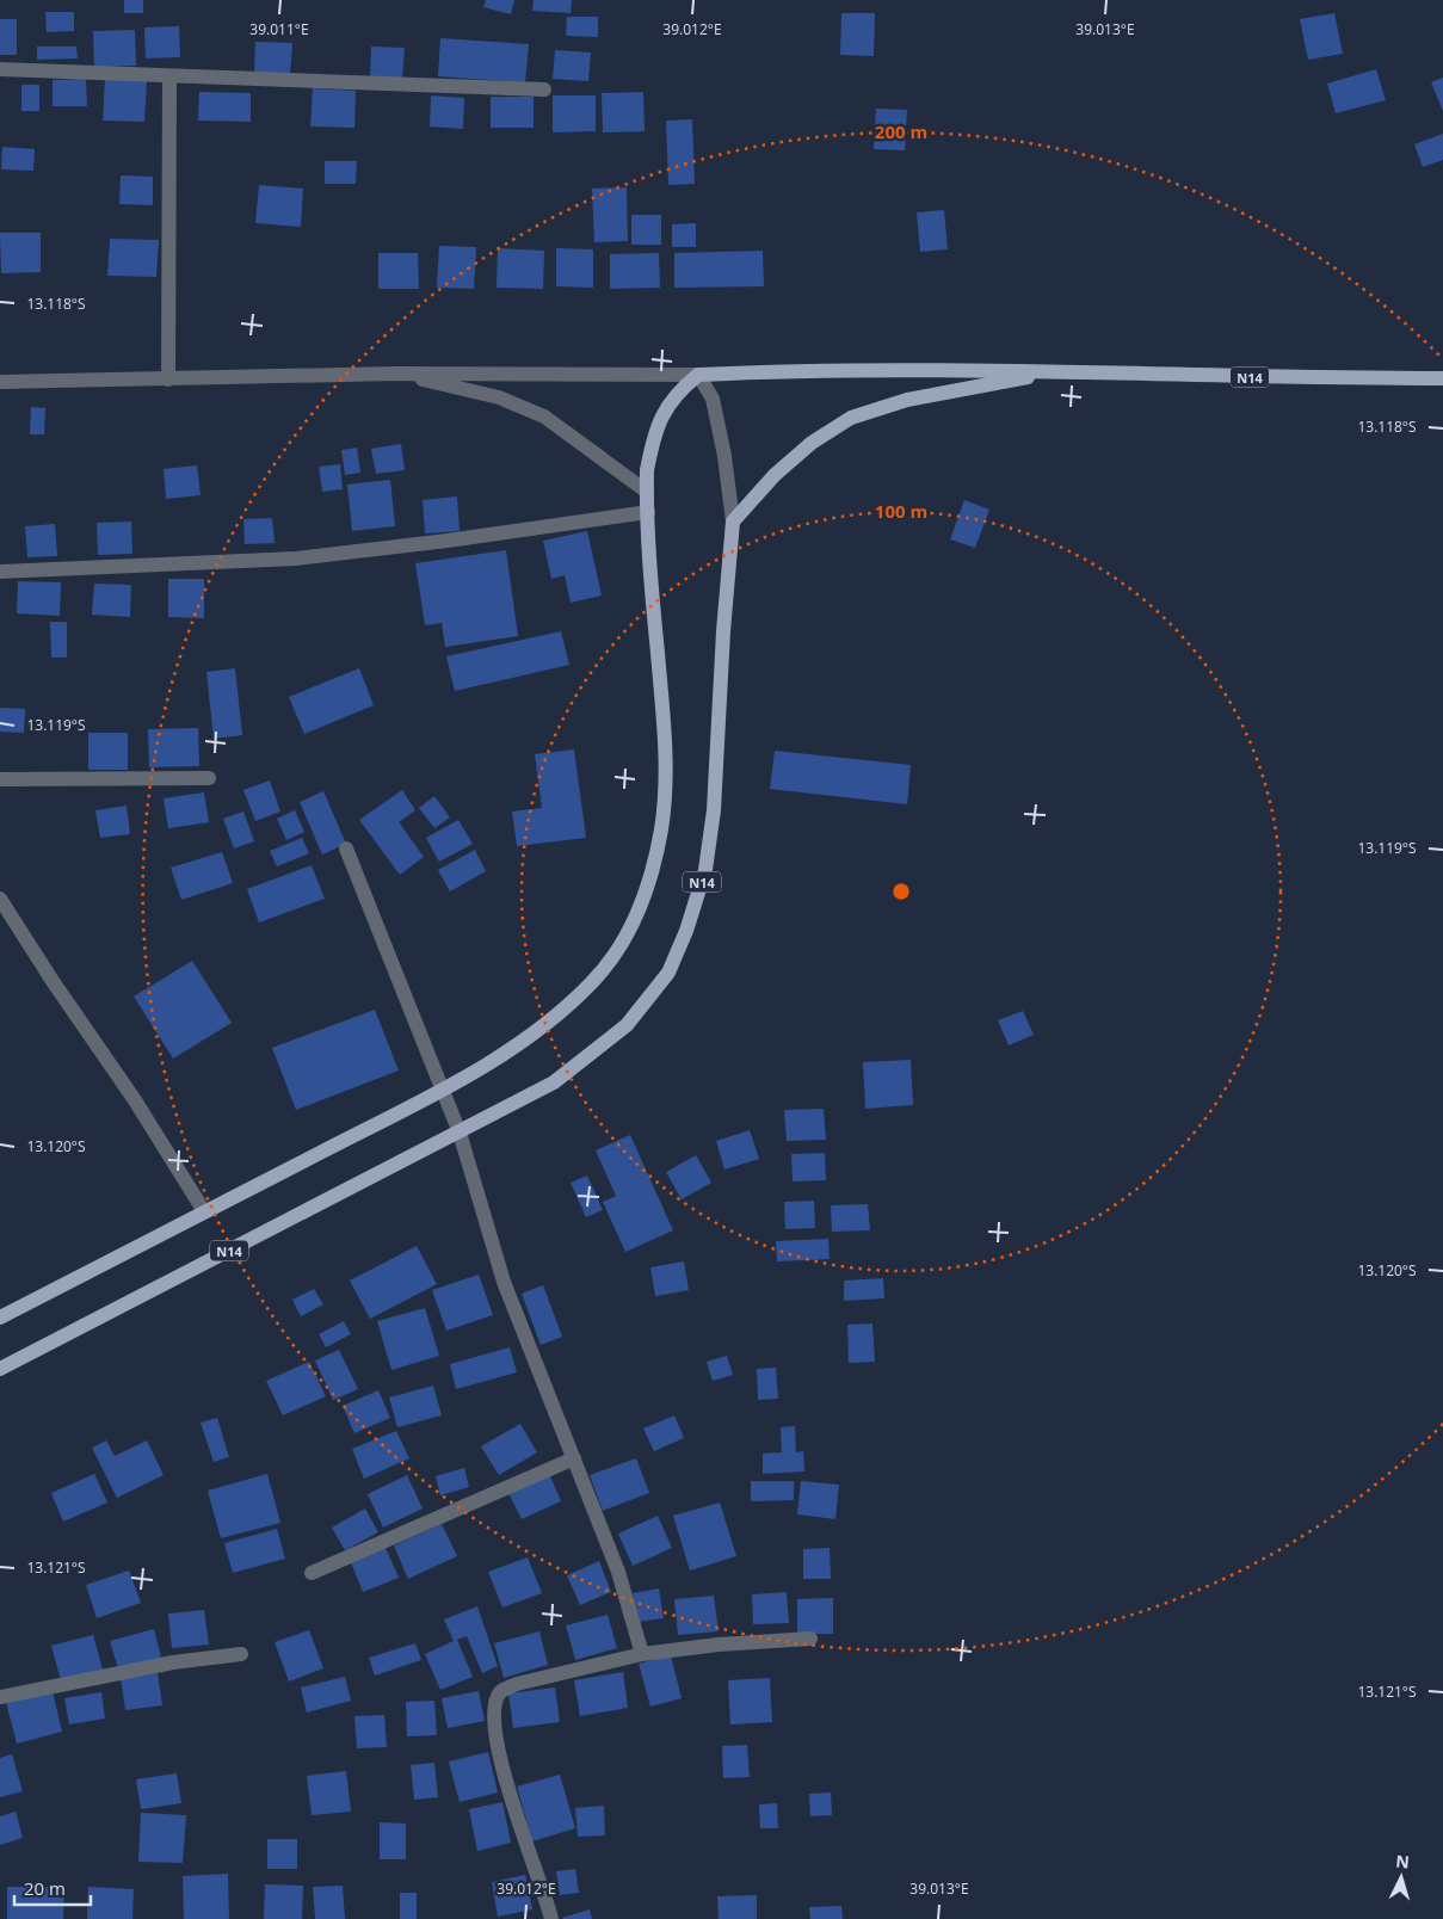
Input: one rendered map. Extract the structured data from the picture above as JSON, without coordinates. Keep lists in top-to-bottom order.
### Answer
{
  "streets": {
    "main road": ["N14"]
  },
  "scale_bar": "20 m",
  "north": "top",
  "coordinates": [
    "39.011°E",
    "39.012°E",
    "39.013°E",
    "13.118°S",
    "13.119°S",
    "13.120°S",
    "13.121°S"
  ],
  "rings": ["200 m", "100 m"]
}
